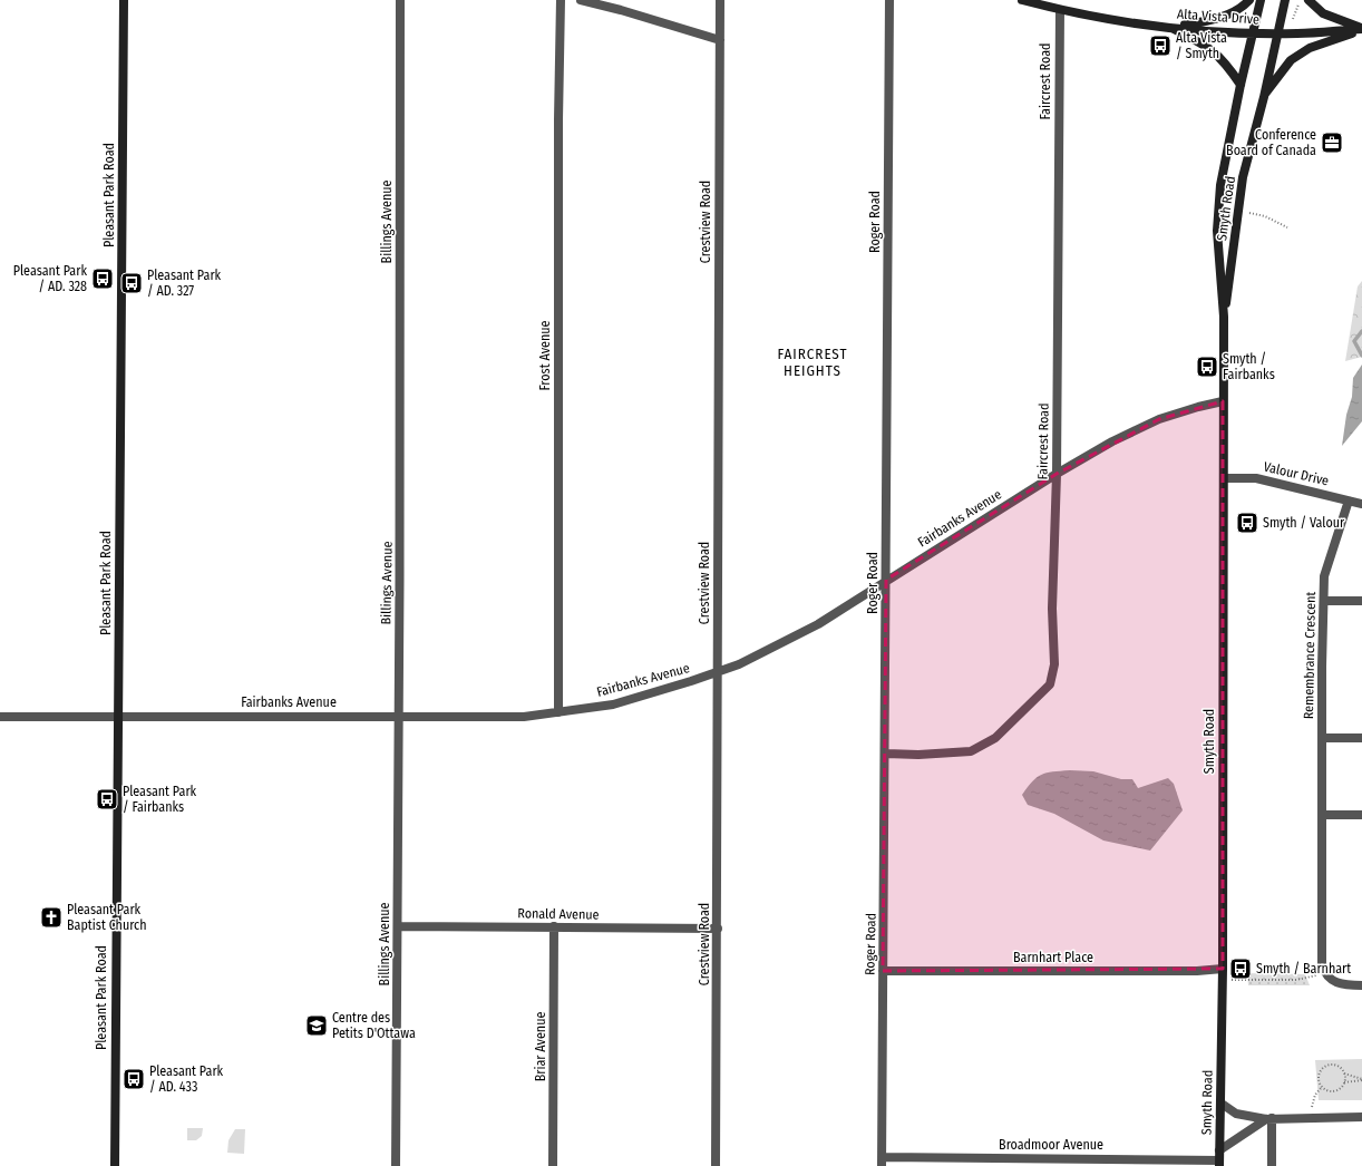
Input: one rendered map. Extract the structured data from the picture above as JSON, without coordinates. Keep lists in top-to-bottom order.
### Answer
{
  "streets": {
    "main road": ["Alta Vista Drive", "Pleasant Park Road", "Smyth Road"],
    "street": [
      "Faircrest Road",
      "Billings Avenue",
      "Crestview Road",
      "Roger Road",
      "Frost Avenue",
      "Valour Drive",
      "Fairbanks Avenue",
      "Remembrance Crescent",
      "Ronald Avenue",
      "Barnhart Place",
      "Briar Avenue",
      "Broadmoor Avenue"
    ]
  },
  "crossings": [
    ["Alta Vista Drive", "Faircrest Road"],
    ["Alta Vista Drive", "Smyth Road"],
    ["Faircrest Road", "Roger Road"],
    ["Faircrest Road", "Fairbanks Avenue"],
    ["Pleasant Park Road", "Fairbanks Avenue"],
    ["Smyth Road", "Valour Drive"],
    ["Smyth Road", "Fairbanks Avenue"],
    ["Smyth Road", "Barnhart Place"],
    ["Smyth Road", "Broadmoor Avenue"],
    ["Billings Avenue", "Fairbanks Avenue"],
    ["Billings Avenue", "Ronald Avenue"],
    ["Crestview Road", "Fairbanks Avenue"],
    ["Crestview Road", "Ronald Avenue"],
    ["Roger Road", "Fairbanks Avenue"],
    ["Roger Road", "Barnhart Place"],
    ["Roger Road", "Broadmoor Avenue"],
    ["Frost Avenue", "Fairbanks Avenue"],
    ["Valour Drive", "Remembrance Crescent"],
    ["Ronald Avenue", "Briar Avenue"]
  ],
  "districts": ["FAIRCREST HEIGHTS"],
  "places": {
    "bus stop": [
      "Alta Vista / Smyth",
      "Pleasant Park / AD. 328",
      "Pleasant Park / AD. 327",
      "Smyth / Fairbanks",
      "Smyth / Valour",
      "Pleasant Park / Fairbanks",
      "Smyth / Barnhart",
      "Pleasant Park / AD. 433"
    ],
    "office": ["Conference Board of Canada"],
    "church": ["Pleasant Park Baptist Church"],
    "school or university": ["Centre des Petits D'Ottawa"]
  }
}
